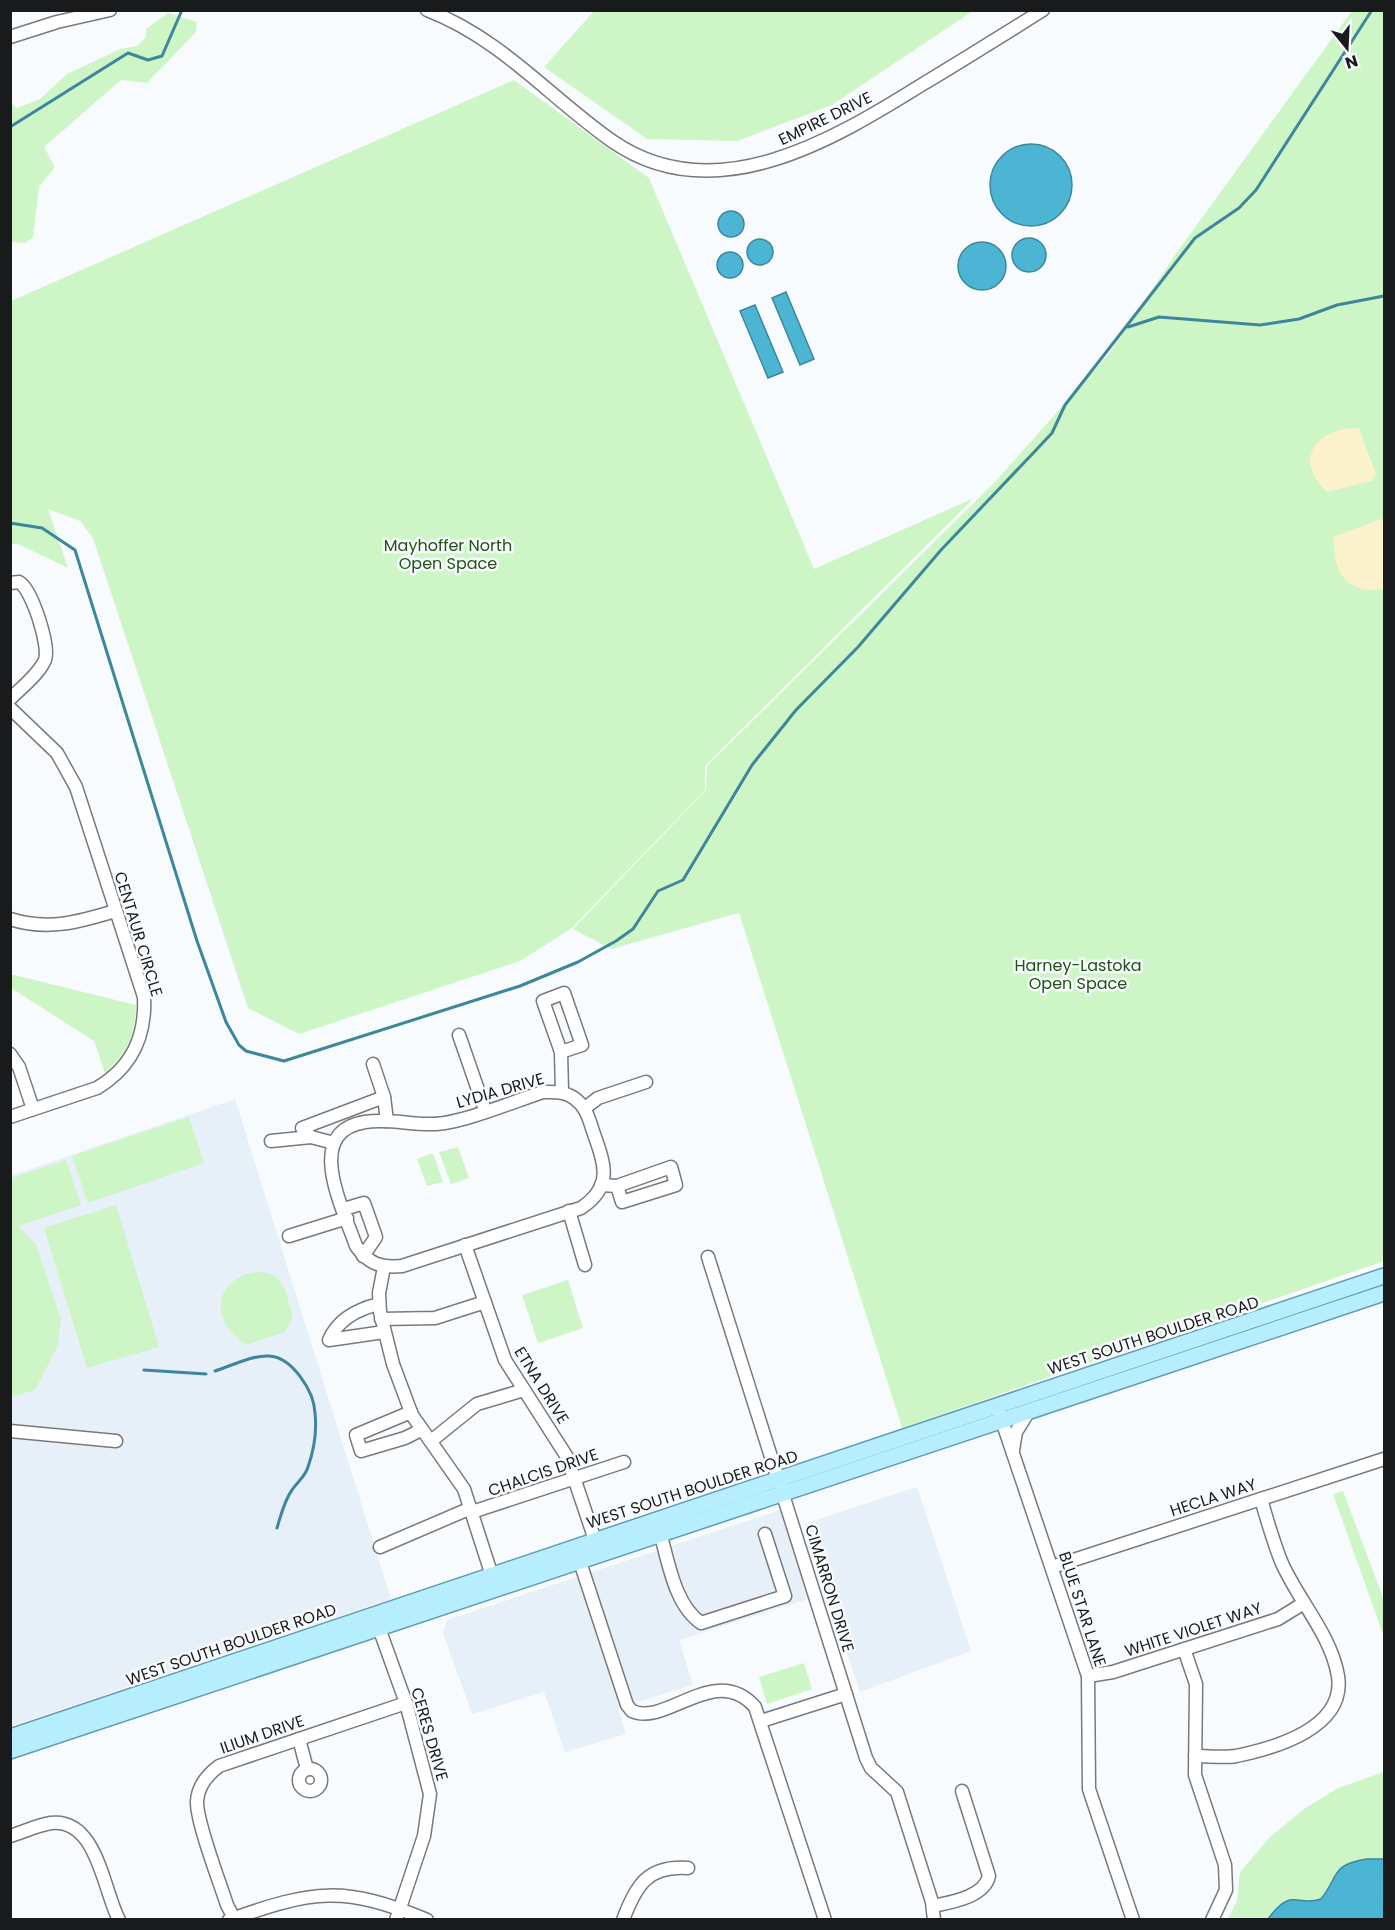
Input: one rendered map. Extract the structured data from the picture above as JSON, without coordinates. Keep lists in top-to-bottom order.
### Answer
{
  "streets": {
    "main road": ["WEST SOUTH BOULDER ROAD"],
    "street": [
      "EMPIRE DRIVE",
      "CENTAUR CIRCLE",
      "LYDIA DRIVE",
      "ETNA DRIVE",
      "CHALCIS DRIVE",
      "HECLA WAY",
      "CIMARRON DRIVE",
      "BLUE STAR LANE",
      "WHITE VIOLET WAY",
      "ILIUM DRIVE",
      "CERES DRIVE"
    ]
  },
  "crossings": [
    ["WEST SOUTH BOULDER ROAD", "ETNA DRIVE"],
    ["WEST SOUTH BOULDER ROAD", "CIMARRON DRIVE"],
    ["WEST SOUTH BOULDER ROAD", "BLUE STAR LANE"],
    ["WEST SOUTH BOULDER ROAD", "CERES DRIVE"],
    ["ETNA DRIVE", "CHALCIS DRIVE"],
    ["HECLA WAY", "BLUE STAR LANE"],
    ["BLUE STAR LANE", "WHITE VIOLET WAY"],
    ["ILIUM DRIVE", "CERES DRIVE"]
  ],
  "parks": ["Mayhoffer North Open Space", "Harney-Lastoka Open Space"],
  "north": "bottom"
}
